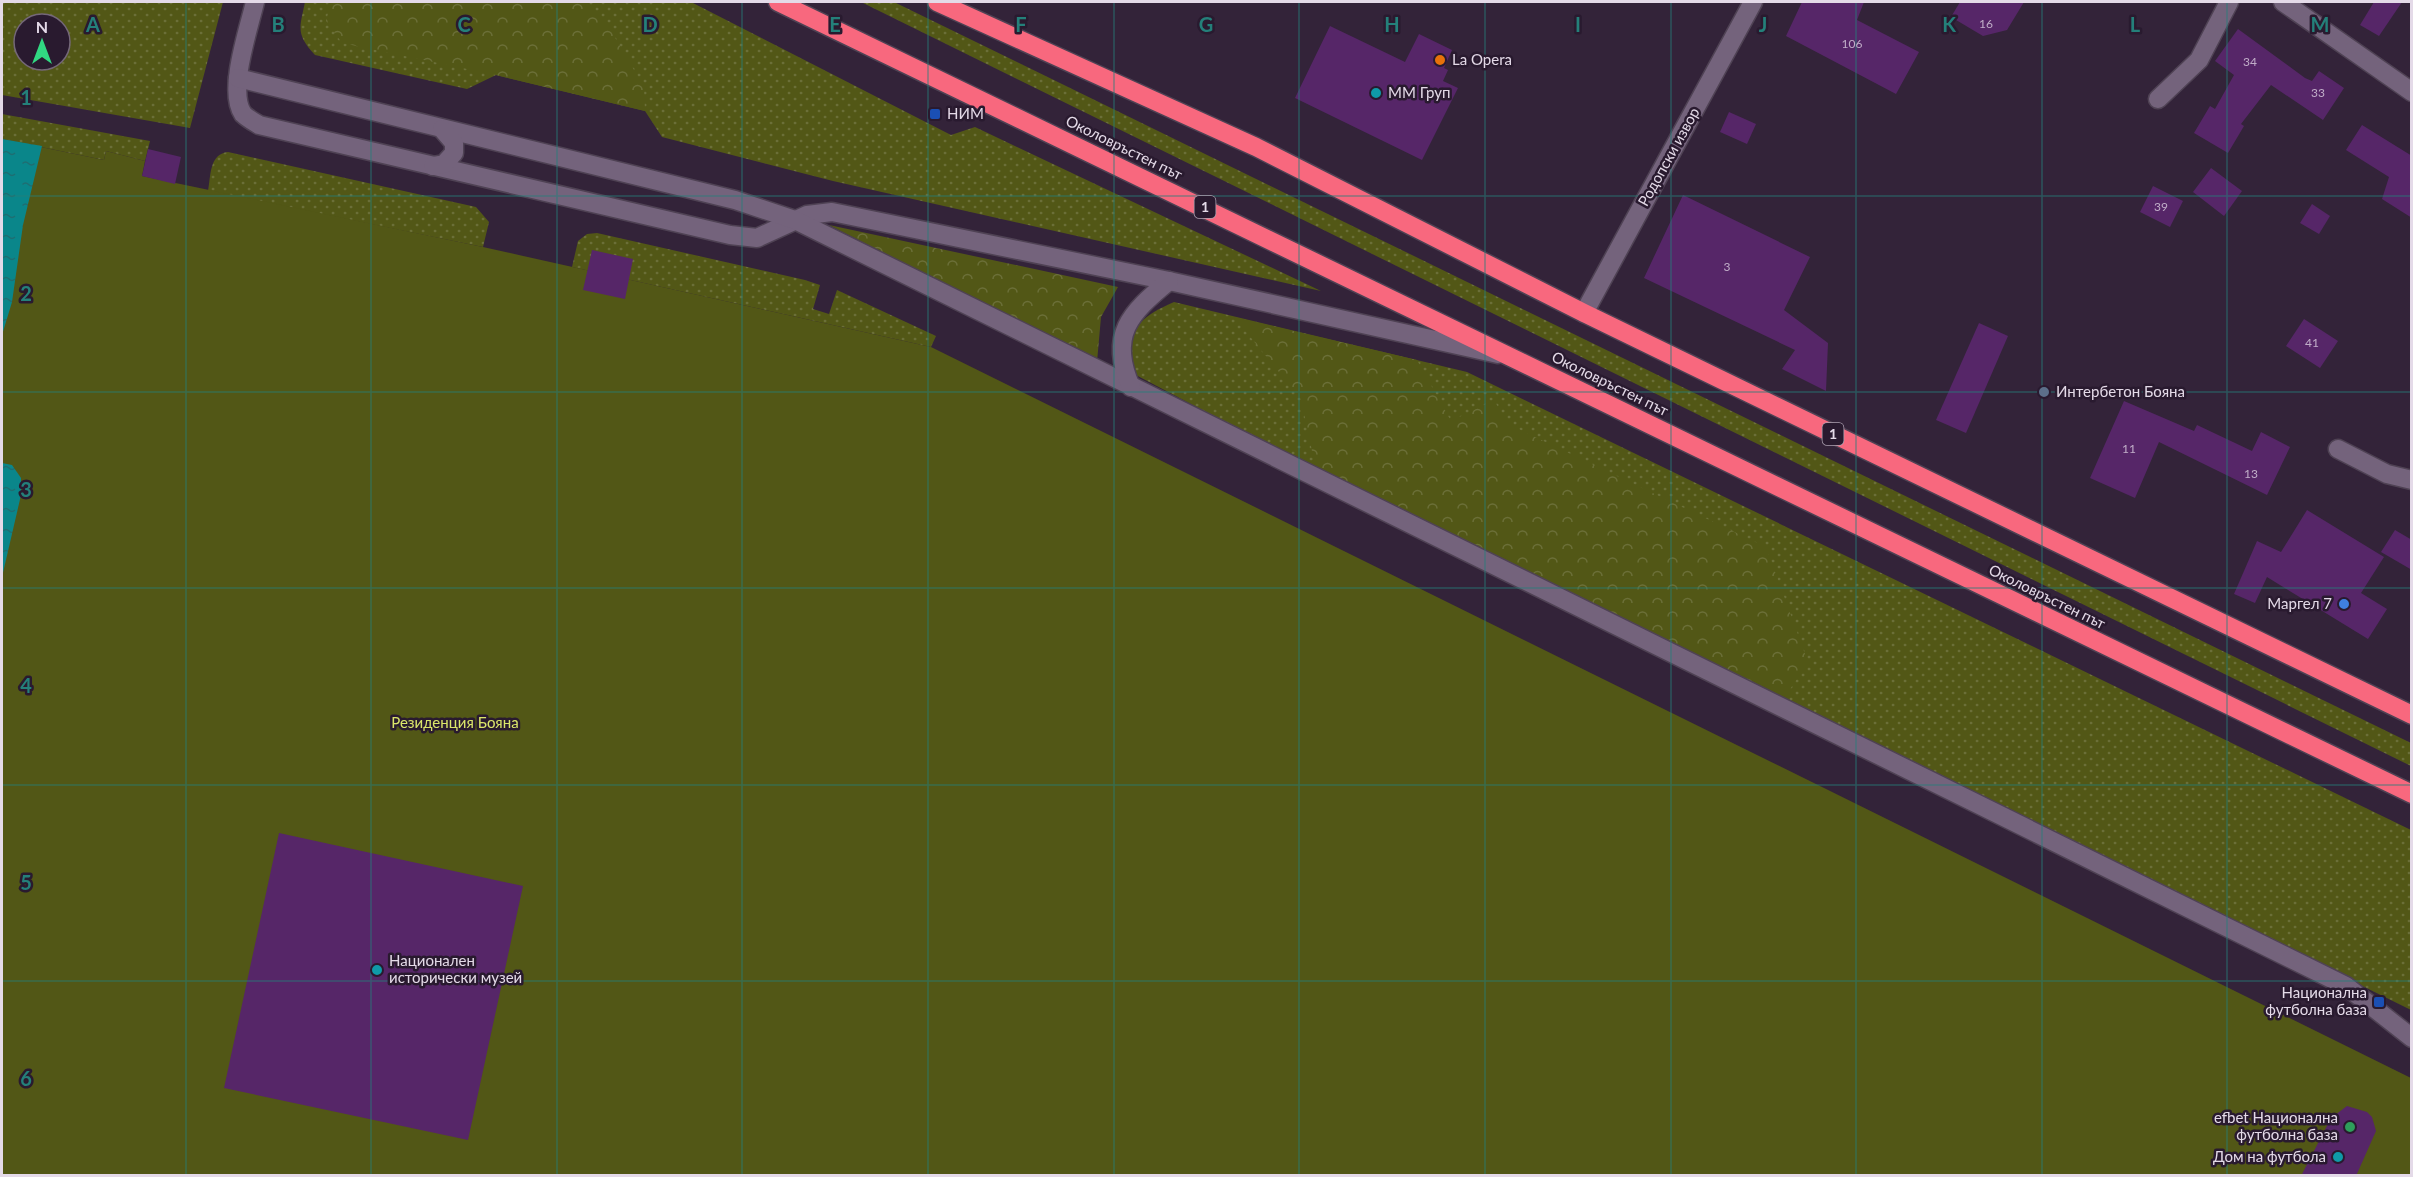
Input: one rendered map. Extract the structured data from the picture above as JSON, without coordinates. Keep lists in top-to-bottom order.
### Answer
{
  "streets": {
    "highway": ["Околовръстен път", "1"],
    "street": ["Родопски извор"]
  },
  "crossings": [
    ["Родопски извор", "1"]
  ],
  "parks": ["Резиденция Бояна"],
  "places": {
    "other": [
      "La Opera",
      "ММ Груп",
      "Интербетон Бояна",
      "Маргел 7",
      "Национален исторически музей",
      "efbet Национална футболна база",
      "Дом на футбола"
    ],
    "transit": ["НИМ", "Национална футболна база"]
  },
  "house_numbers": [
    "16",
    "106",
    "34",
    "33",
    "39",
    "3",
    "41",
    "11",
    "13"
  ],
  "north": "top",
  "grid": {
    "columns": [
      "A",
      "B",
      "C",
      "D",
      "E",
      "F",
      "G",
      "H",
      "I",
      "J",
      "K",
      "L",
      "M"
    ],
    "rows": [
      "1",
      "2",
      "3",
      "4",
      "5",
      "6"
    ]
  }
}
